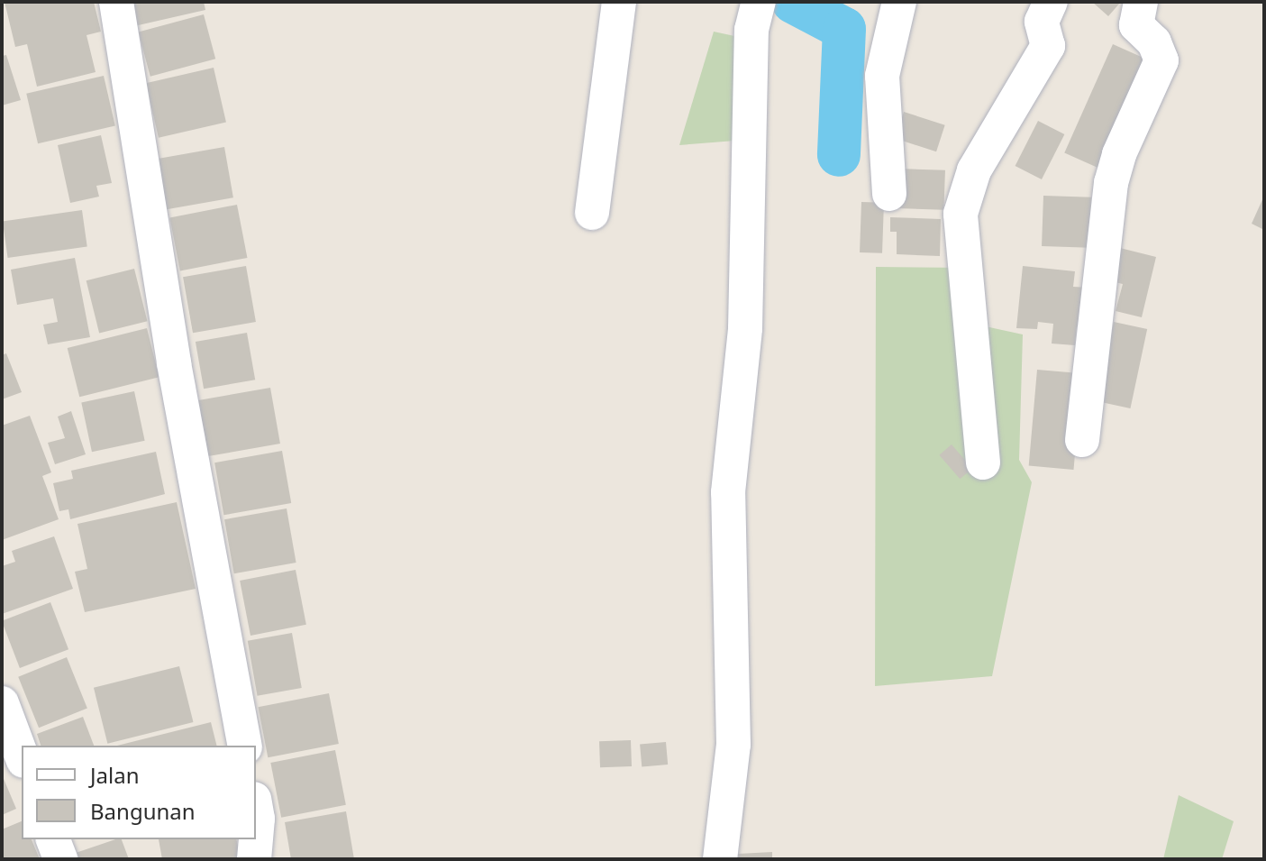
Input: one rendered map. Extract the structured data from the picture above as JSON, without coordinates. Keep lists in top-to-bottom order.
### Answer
{
  "legend": ["Jalan", "Bangunan"]
}
